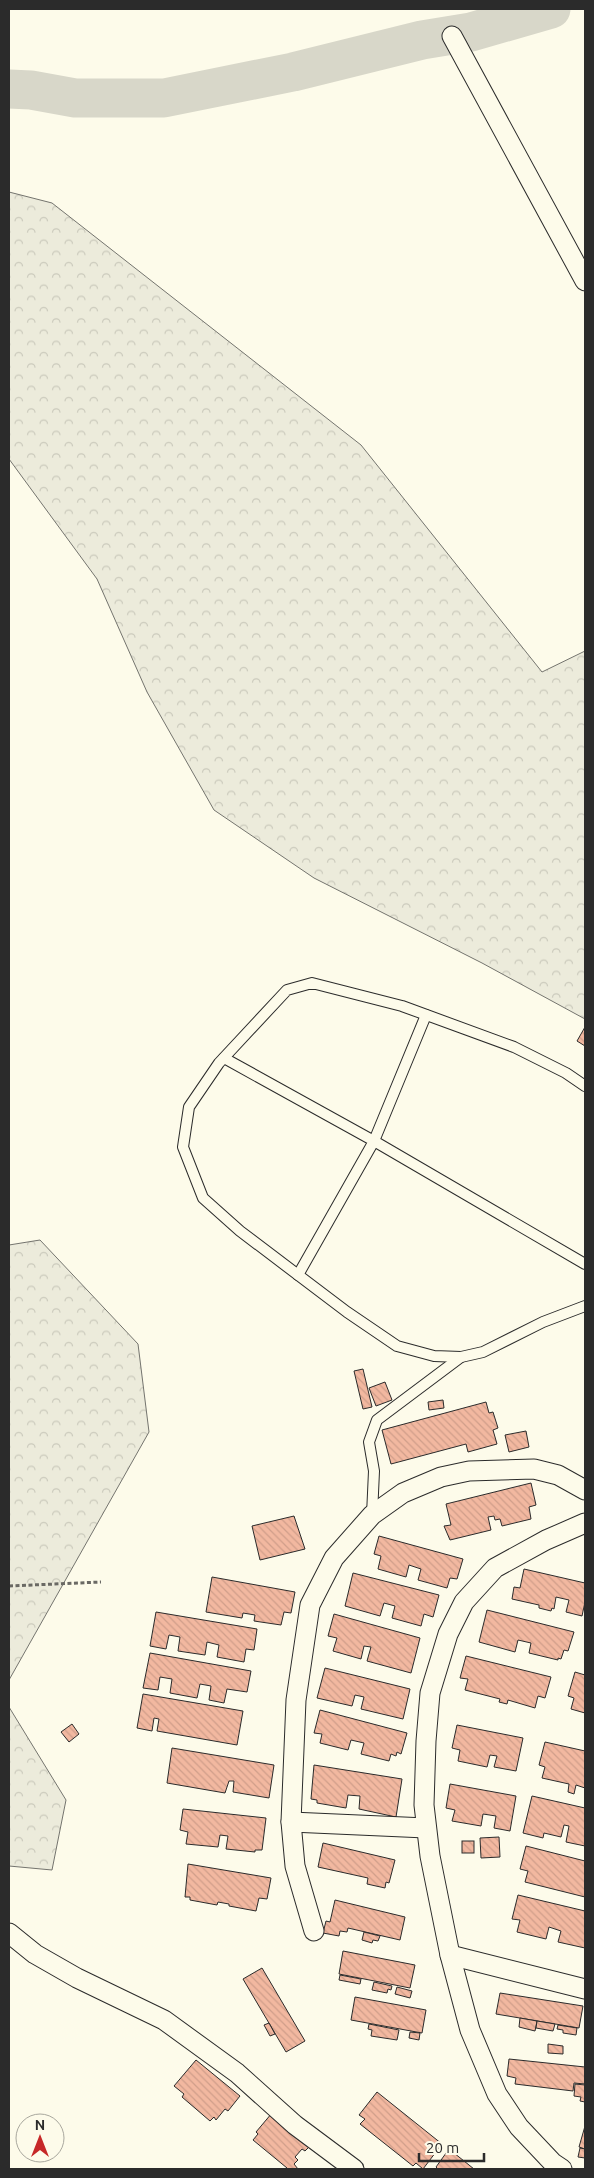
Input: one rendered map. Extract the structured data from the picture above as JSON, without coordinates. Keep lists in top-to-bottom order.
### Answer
{
  "scale_bar": "20 m",
  "north": "top"
}
